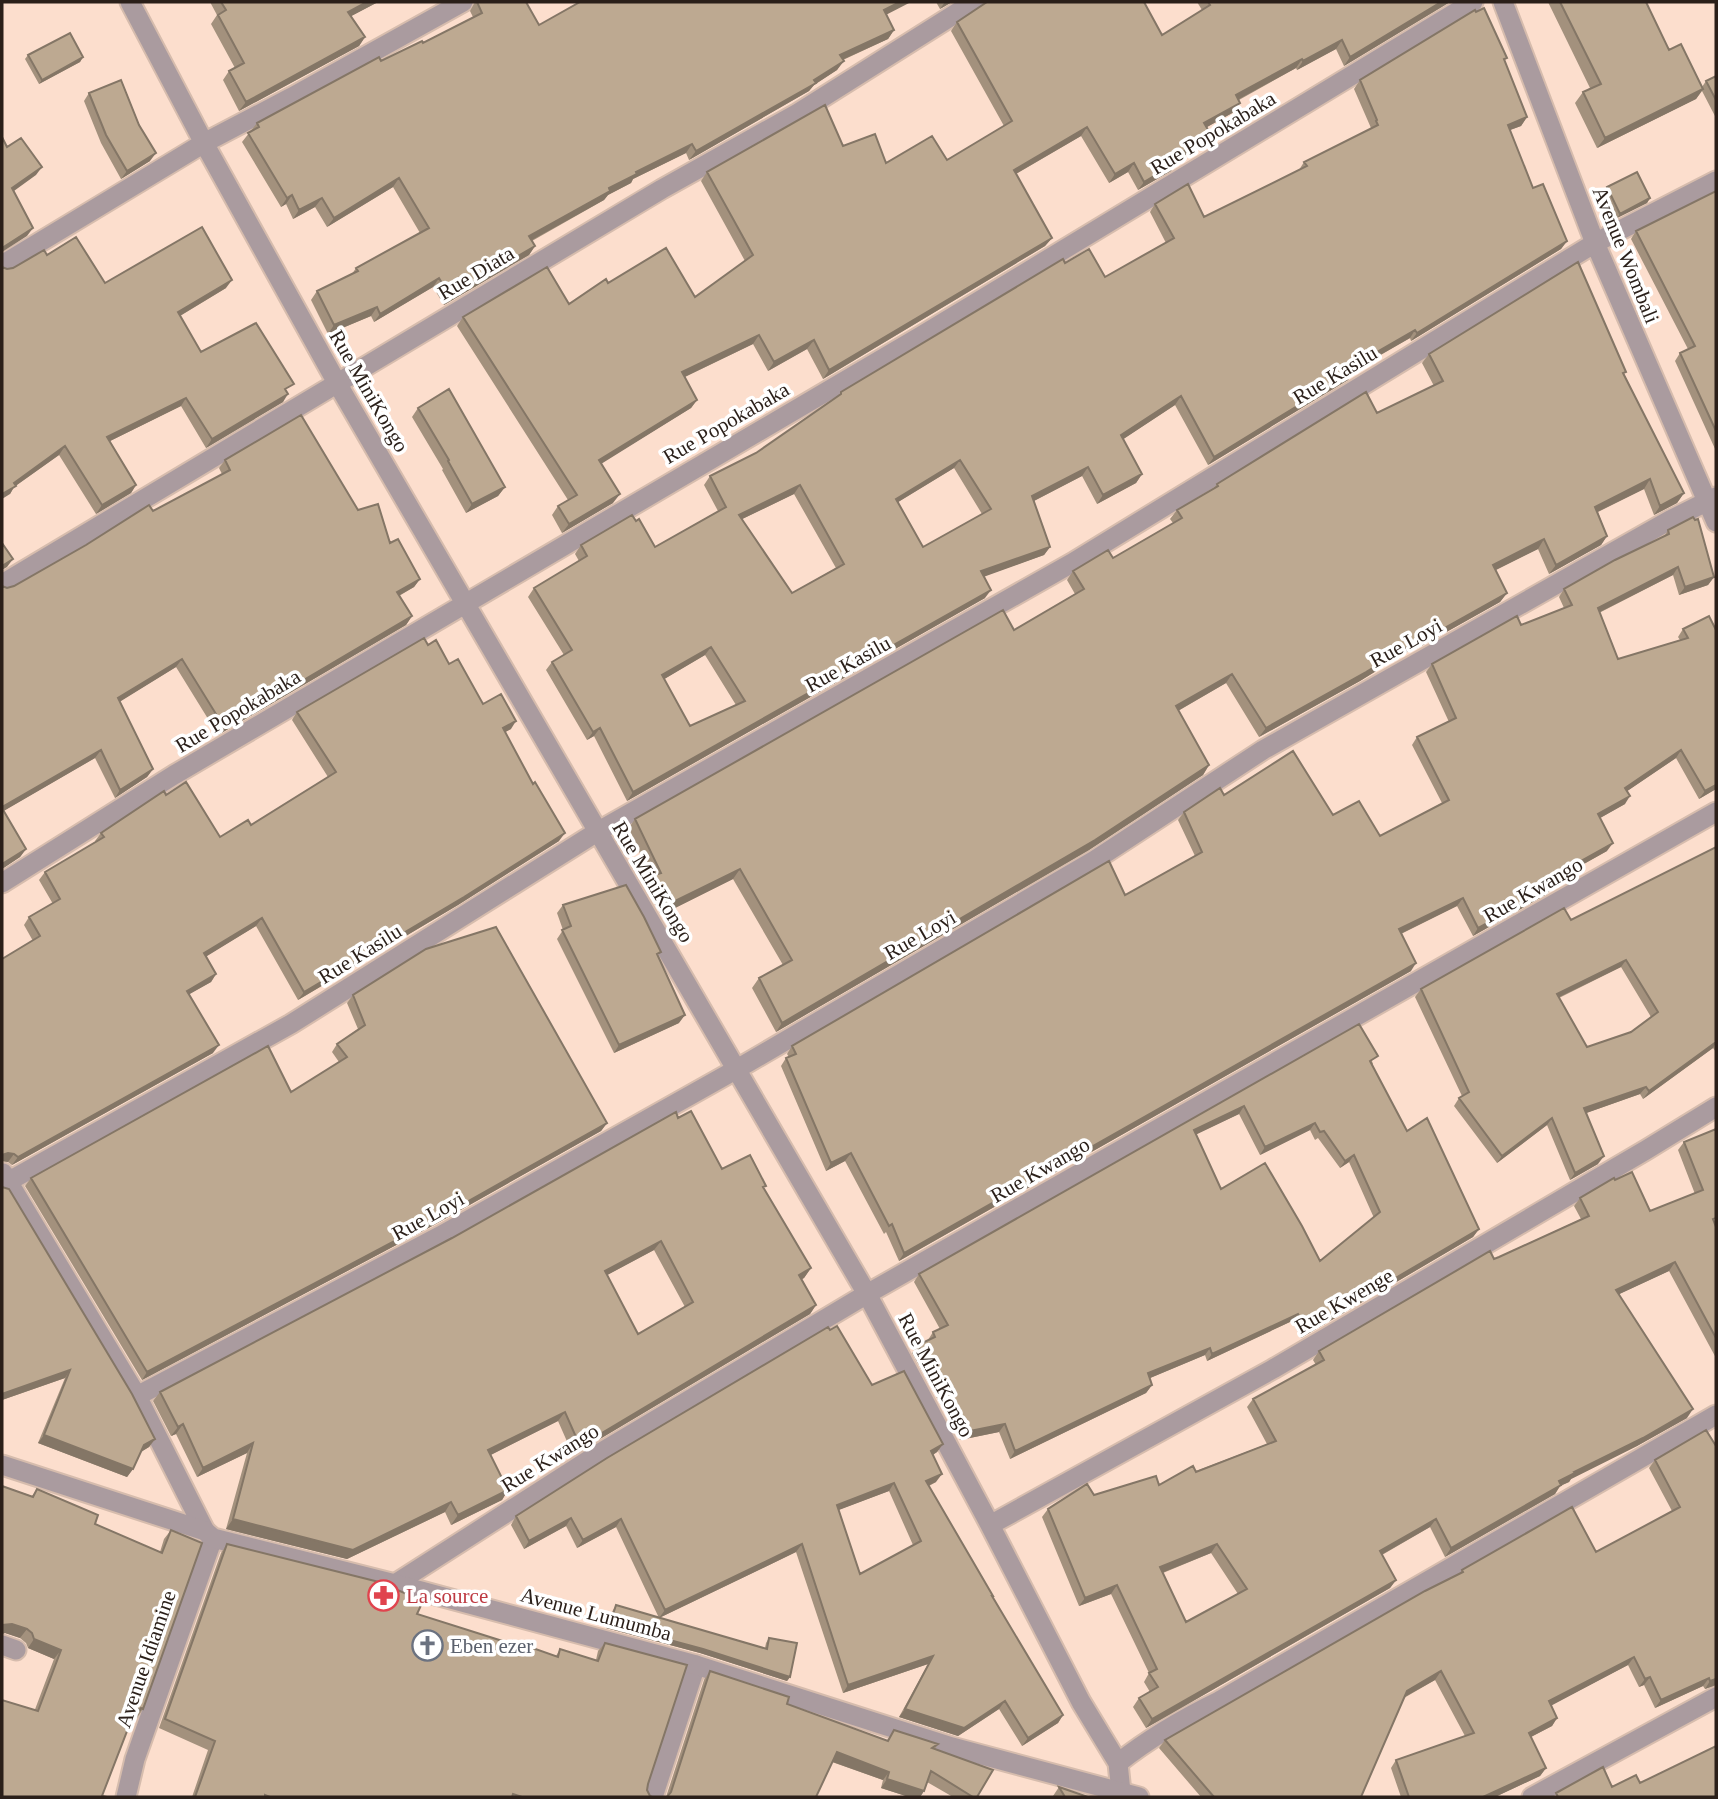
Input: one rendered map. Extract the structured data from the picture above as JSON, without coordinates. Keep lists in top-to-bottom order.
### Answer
{
  "streets": {
    "street": [
      "Rue Popokabaka",
      "Avenue Wombali",
      "Rue Diata",
      "Rue Kasilu",
      "Rue MiniKongo",
      "Rue Loyi",
      "Rue Kwango",
      "Rue Kwenge",
      "Avenue Lumumba",
      "Avenue Idiamine"
    ]
  },
  "crossings": [
    ["Rue Popokabaka", "Rue MiniKongo"],
    ["Avenue Wombali", "Rue Kasilu"],
    ["Avenue Wombali", "Rue Loyi"],
    ["Rue Diata", "Rue MiniKongo"],
    ["Rue Kasilu", "Rue MiniKongo"],
    ["Rue MiniKongo", "Rue Loyi"],
    ["Rue MiniKongo", "Rue Kwango"],
    ["Rue MiniKongo", "Rue Kwenge"],
    ["Rue MiniKongo", "Avenue Lumumba"],
    ["Rue Kwango", "Avenue Lumumba"],
    ["Avenue Lumumba", "Avenue Idiamine"]
  ],
  "places": {
    "pharmacy": ["La source"],
    "church": ["Eben ezer"]
  }
}
